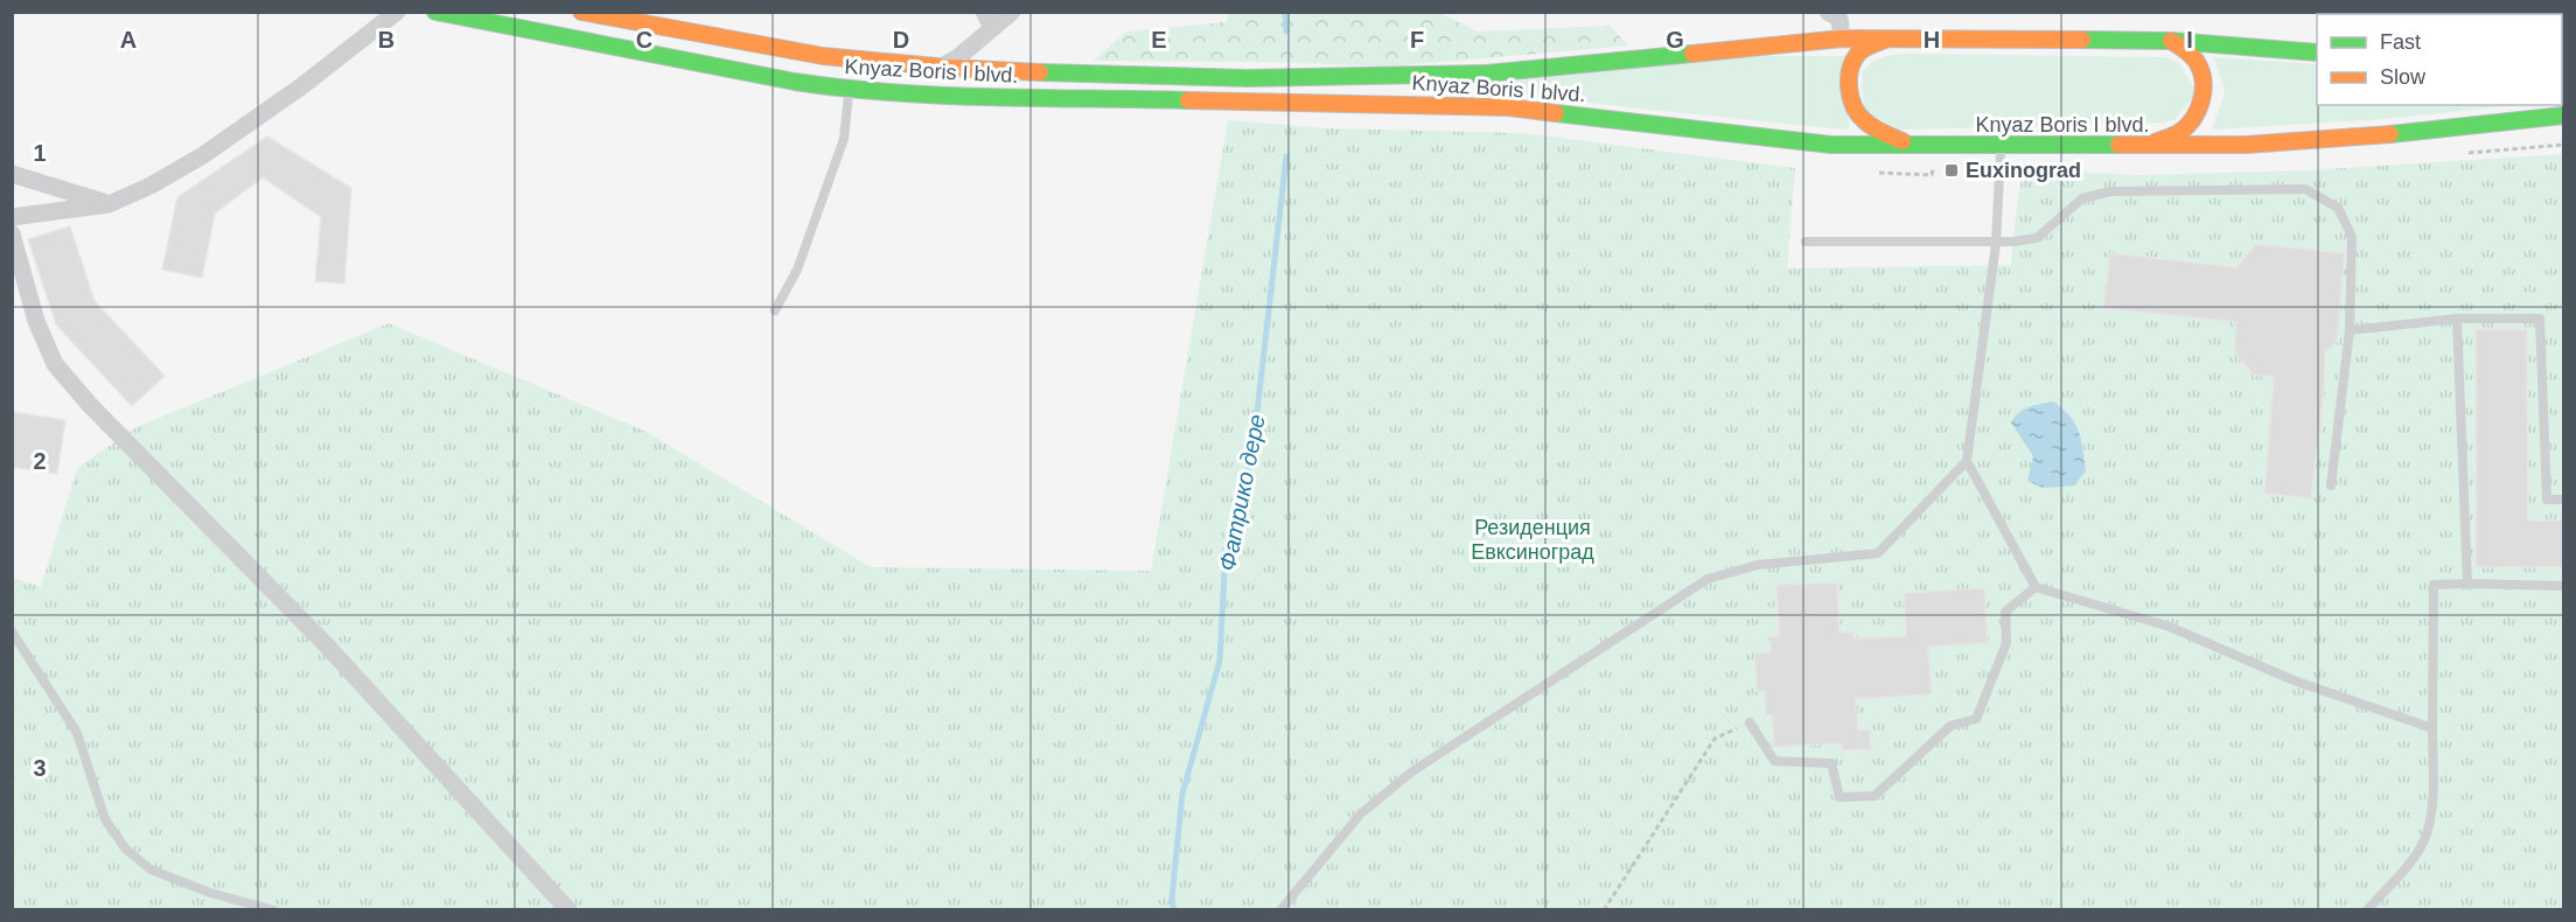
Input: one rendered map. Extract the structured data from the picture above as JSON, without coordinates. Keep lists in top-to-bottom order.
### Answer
{
  "streets": {
    "highway": ["Knyaz Boris I blvd."]
  },
  "water": ["Фатрико дере"],
  "parks": ["Резиденция Евксиноград"],
  "places": {
    "transit": ["Euxinograd"]
  },
  "legend": ["Fast", "Slow"],
  "grid": {
    "columns": [
      "A",
      "B",
      "C",
      "D",
      "E",
      "F",
      "G",
      "H",
      "I"
    ],
    "rows": ["1", "2", "3"]
  }
}
